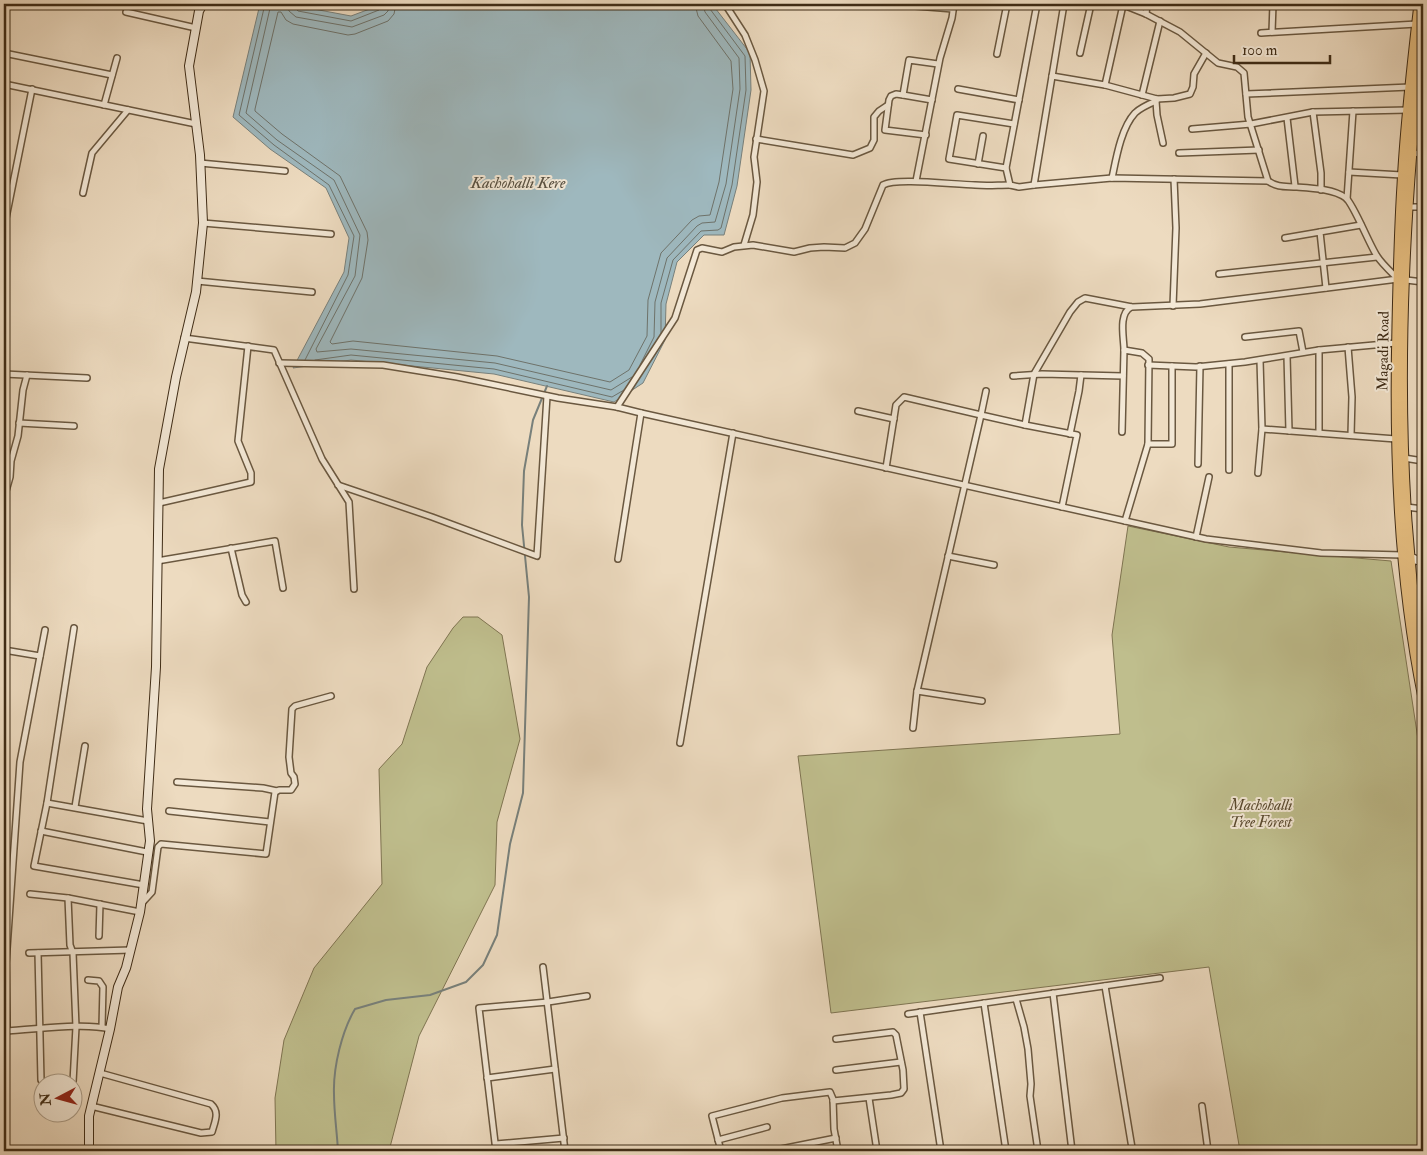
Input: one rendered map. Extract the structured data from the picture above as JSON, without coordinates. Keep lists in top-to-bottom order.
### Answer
{
  "streets": {
    "main road": ["Magadi Road"]
  },
  "water": ["Kachohalli Kere"],
  "parks": ["Machohalli Tree Forest"],
  "scale_bar": "100 m",
  "north": "left"
}
